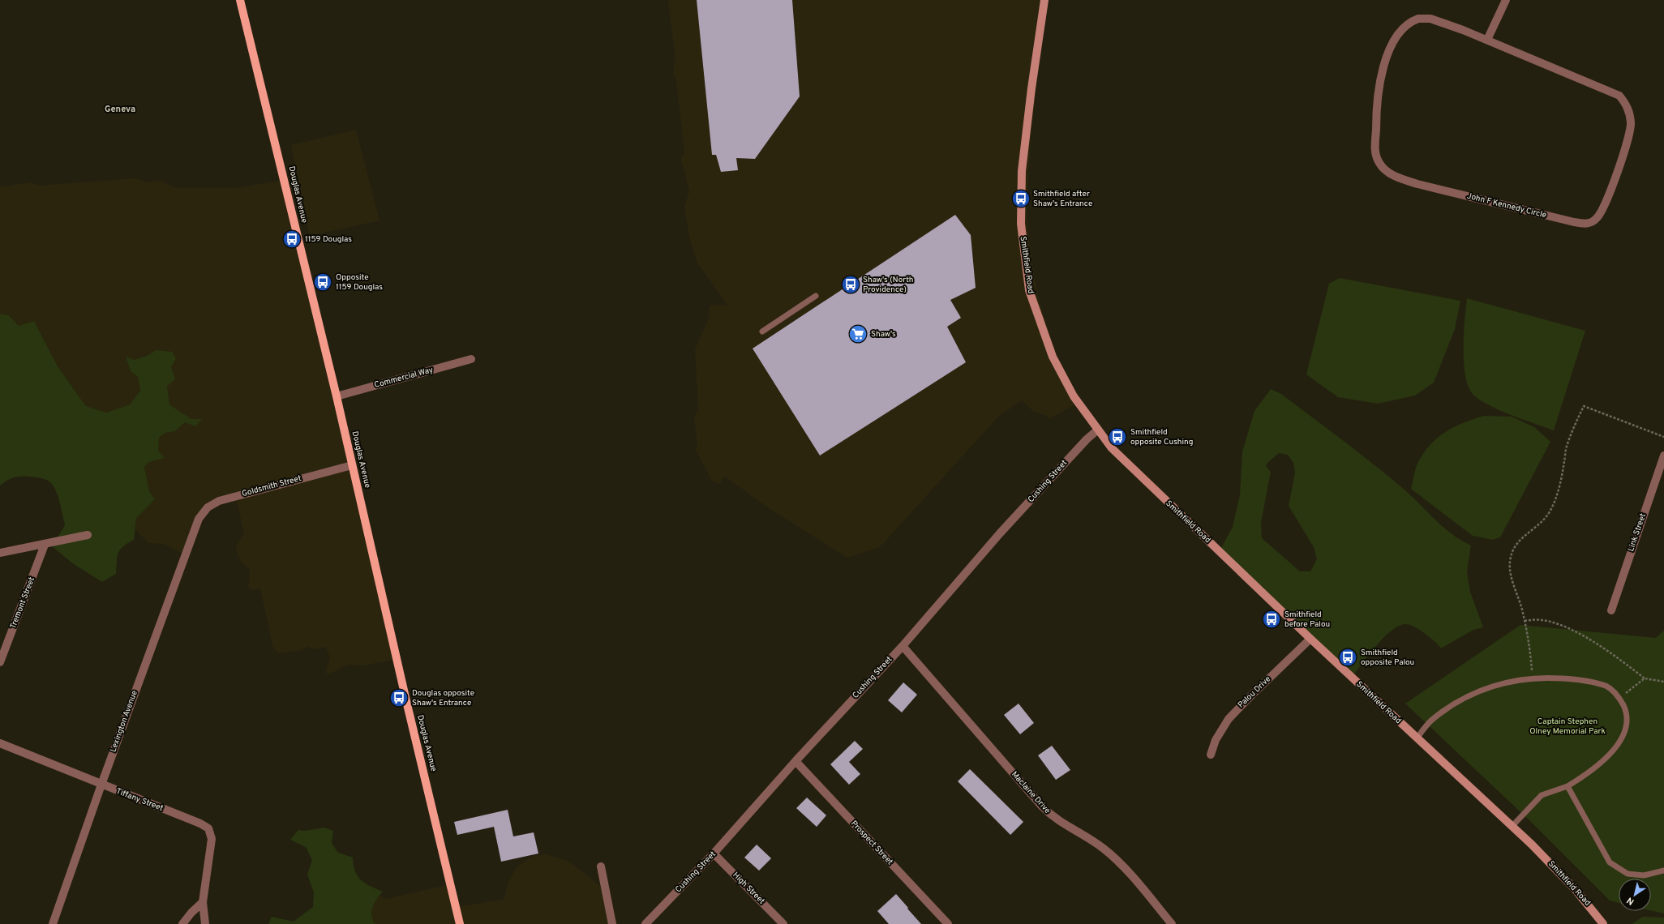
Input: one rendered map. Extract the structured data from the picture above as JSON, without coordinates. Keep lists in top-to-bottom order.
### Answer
{
  "streets": {
    "main road": ["Douglas Avenue", "Smithfield Road"],
    "street": [
      "John F Kennedy Circle",
      "Commercial Way",
      "Cushing Street",
      "Goldsmith Street",
      "Link Street",
      "Tremont Street",
      "Palou Drive",
      "Lexington Avenue",
      "Maclaine Drive",
      "Tiffany Street",
      "Prospect Street",
      "High Street"
    ]
  },
  "crossings": [
    ["Douglas Avenue", "Commercial Way"],
    ["Douglas Avenue", "Goldsmith Street"],
    ["Smithfield Road", "Cushing Street"],
    ["Smithfield Road", "Palou Drive"],
    ["Cushing Street", "Maclaine Drive"],
    ["Cushing Street", "Prospect Street"],
    ["Cushing Street", "High Street"],
    ["Goldsmith Street", "Lexington Avenue"],
    ["Lexington Avenue", "Tiffany Street"]
  ],
  "districts": ["Geneva"],
  "parks": ["Captain Stephen Olney Memorial Park"],
  "places": {
    "bus stop": [
      "Smithfield after Shaw's Entrance",
      "1159 Douglas",
      "Opposite 1159 Douglas",
      "Shaw's (North Providence)",
      "Smithfield opposite Cushing",
      "Smithfield before Palou",
      "Smithfield opposite Palou",
      "Douglas opposite Shaw's Entrance"
    ],
    "supermarket": ["Shaw's"]
  },
  "north": "bottom left"
}
